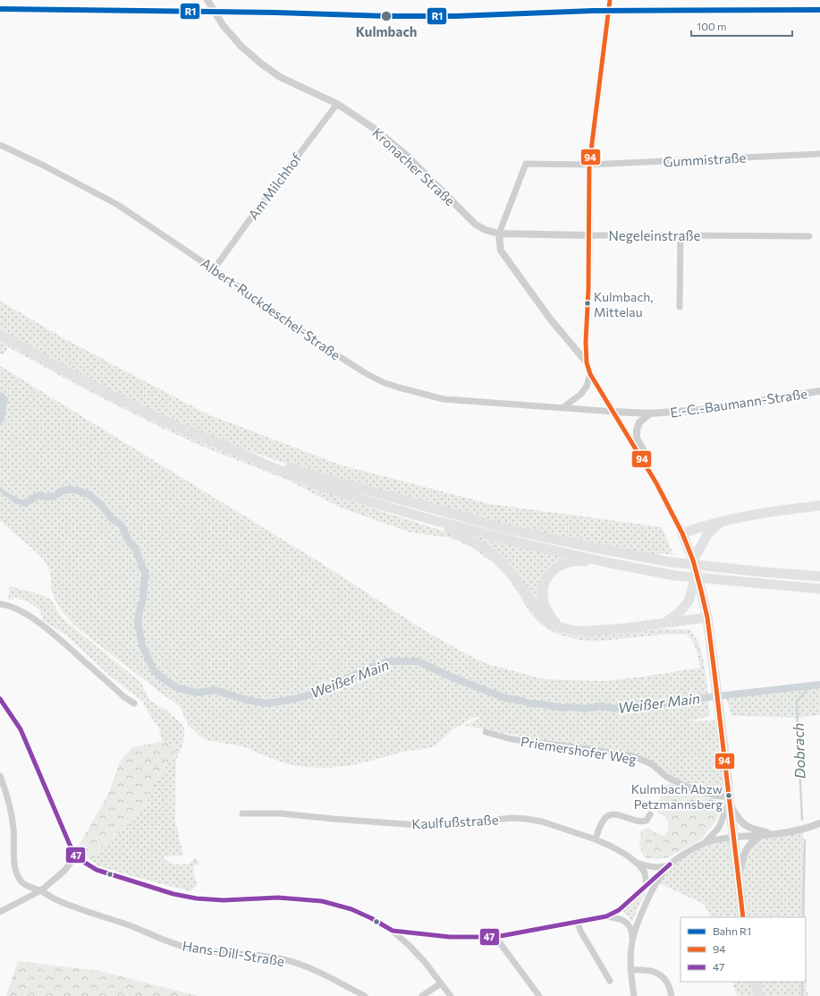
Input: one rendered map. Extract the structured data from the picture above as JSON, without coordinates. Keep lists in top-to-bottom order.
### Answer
{
  "streets": {
    "street": [
      "Gummistraße",
      "Kronacher Straße",
      "Am Milchhof",
      "Negeleinstraße",
      "Albert-Ruckdeschel-Straße",
      "E.-C.-Baumann-Straße",
      "Priemershofer Weg",
      "Kaulfußstraße",
      "Hans-Dill-Straße"
    ]
  },
  "crossings": [
    ["Gummistraße", "Kronacher Straße"],
    ["Gummistraße", "Negeleinstraße"],
    ["Kronacher Straße", "Am Milchhof"],
    ["Kronacher Straße", "Negeleinstraße"],
    ["Am Milchhof", "Albert-Ruckdeschel-Straße"],
    ["Albert-Ruckdeschel-Straße", "E.-C.-Baumann-Straße"]
  ],
  "water": ["Weißer Main", "Dobrach"],
  "places": ["Kulmbach", "Kulmbach, Mittelau", "Kulmbach Abzw Petzmannsberg"],
  "lines": ["transit line 94", "rail line R1", "transit line 47"],
  "legend": ["Bahn R1", "94", "47"],
  "scale_bar": "100 m"
}
